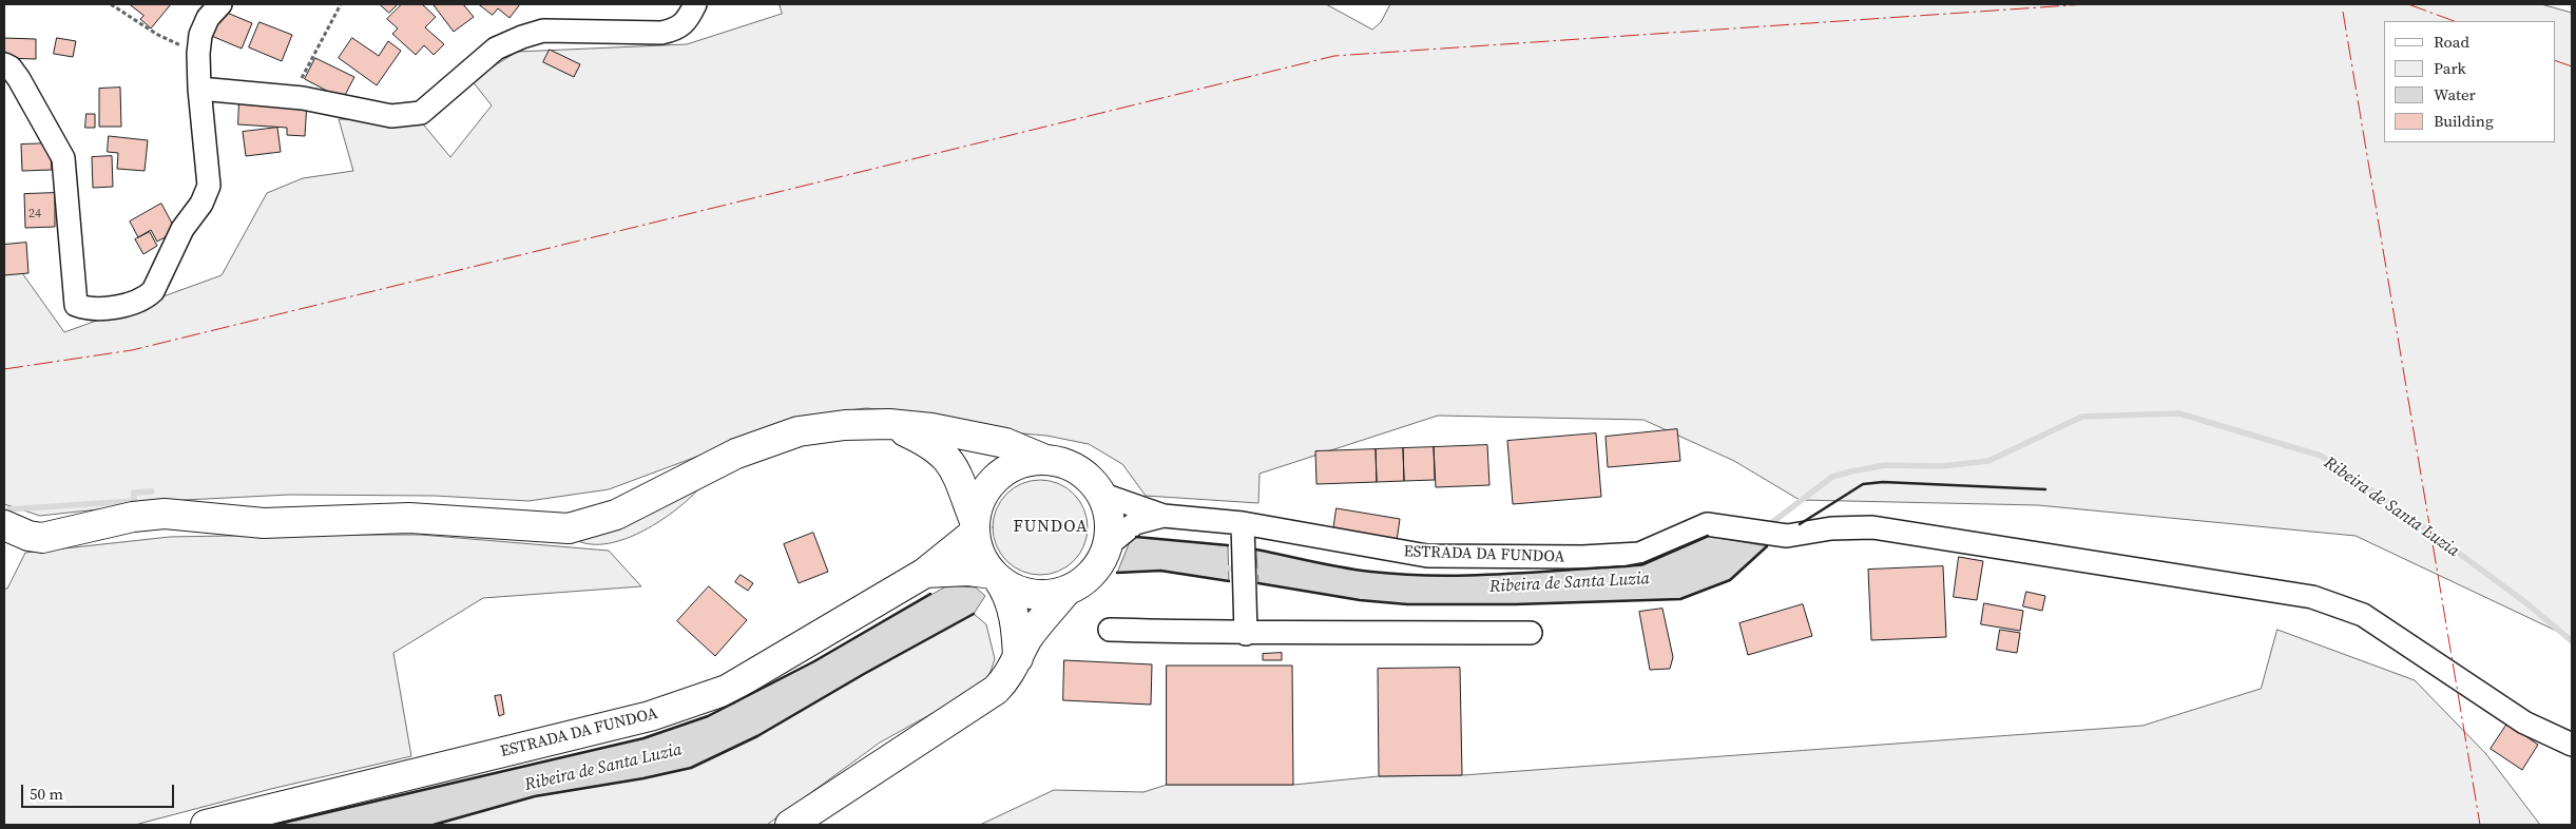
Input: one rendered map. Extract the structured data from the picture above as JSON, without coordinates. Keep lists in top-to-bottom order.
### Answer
{
  "streets": {
    "main road": ["ESTRADA DA FUNDOA"]
  },
  "districts": ["FUNDOA"],
  "water": ["Ribeira de Santa Luzia"],
  "house_numbers": ["24"],
  "legend": [
    "Road",
    "Park",
    "Water",
    "Building"
  ],
  "scale_bar": "50 m"
}
